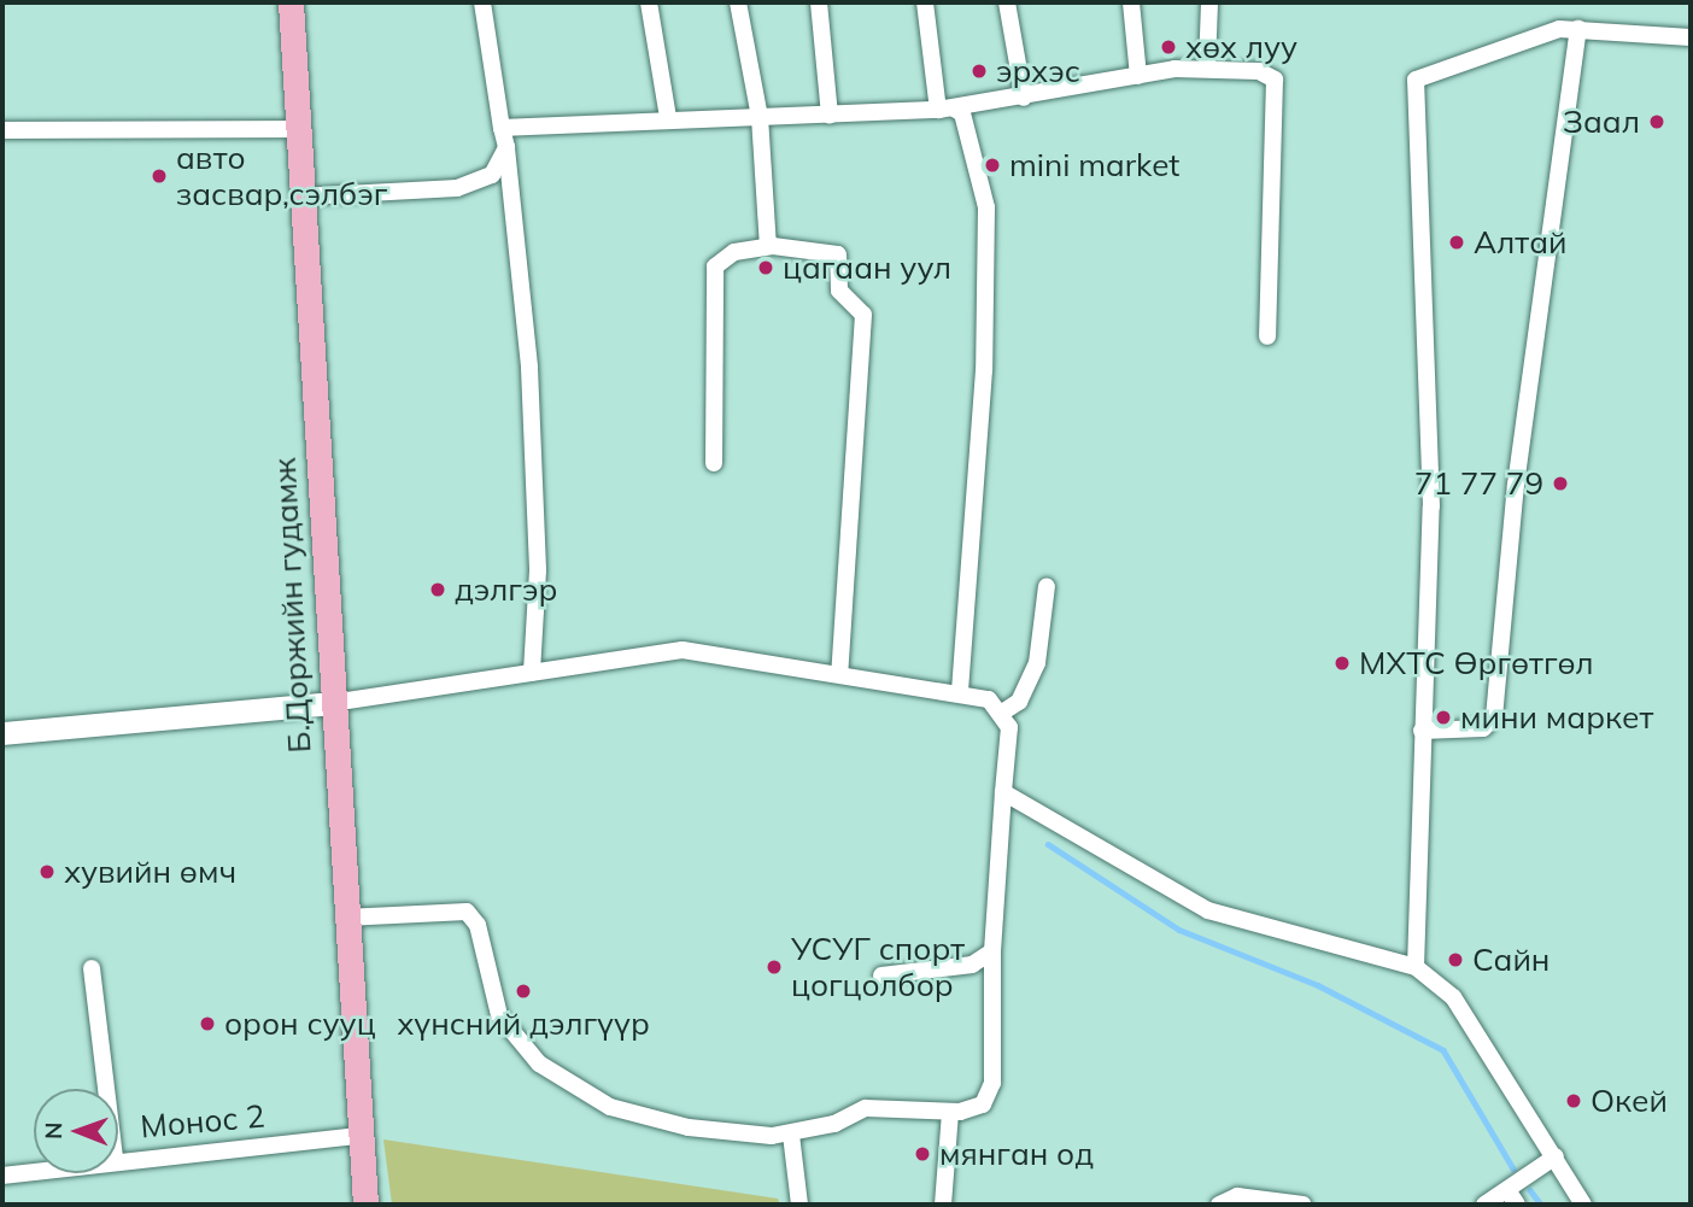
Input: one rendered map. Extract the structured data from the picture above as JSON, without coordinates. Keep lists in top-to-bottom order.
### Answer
{
  "streets": {
    "main road": ["Б.Доржийн гудамж"],
    "street": ["Монос 2"]
  },
  "crossings": [
    ["Б.Доржийн гудамж", "Монос 2"]
  ],
  "places": [
    "хөх луу",
    "эрхэс",
    "Заал",
    "mini market",
    "авто засвар,сэлбэг",
    "Алтай",
    "цагаан уул",
    "71 77 79",
    "дэлгэр",
    "МХТС Өргөтгөл",
    "мини маркет",
    "хувийн өмч",
    "Сайн",
    "УСУГ спорт цогцолбор",
    "хүнсний дэлгүүр",
    "орон сууц",
    "Окей",
    "мянган од"
  ],
  "north": "left"
}
